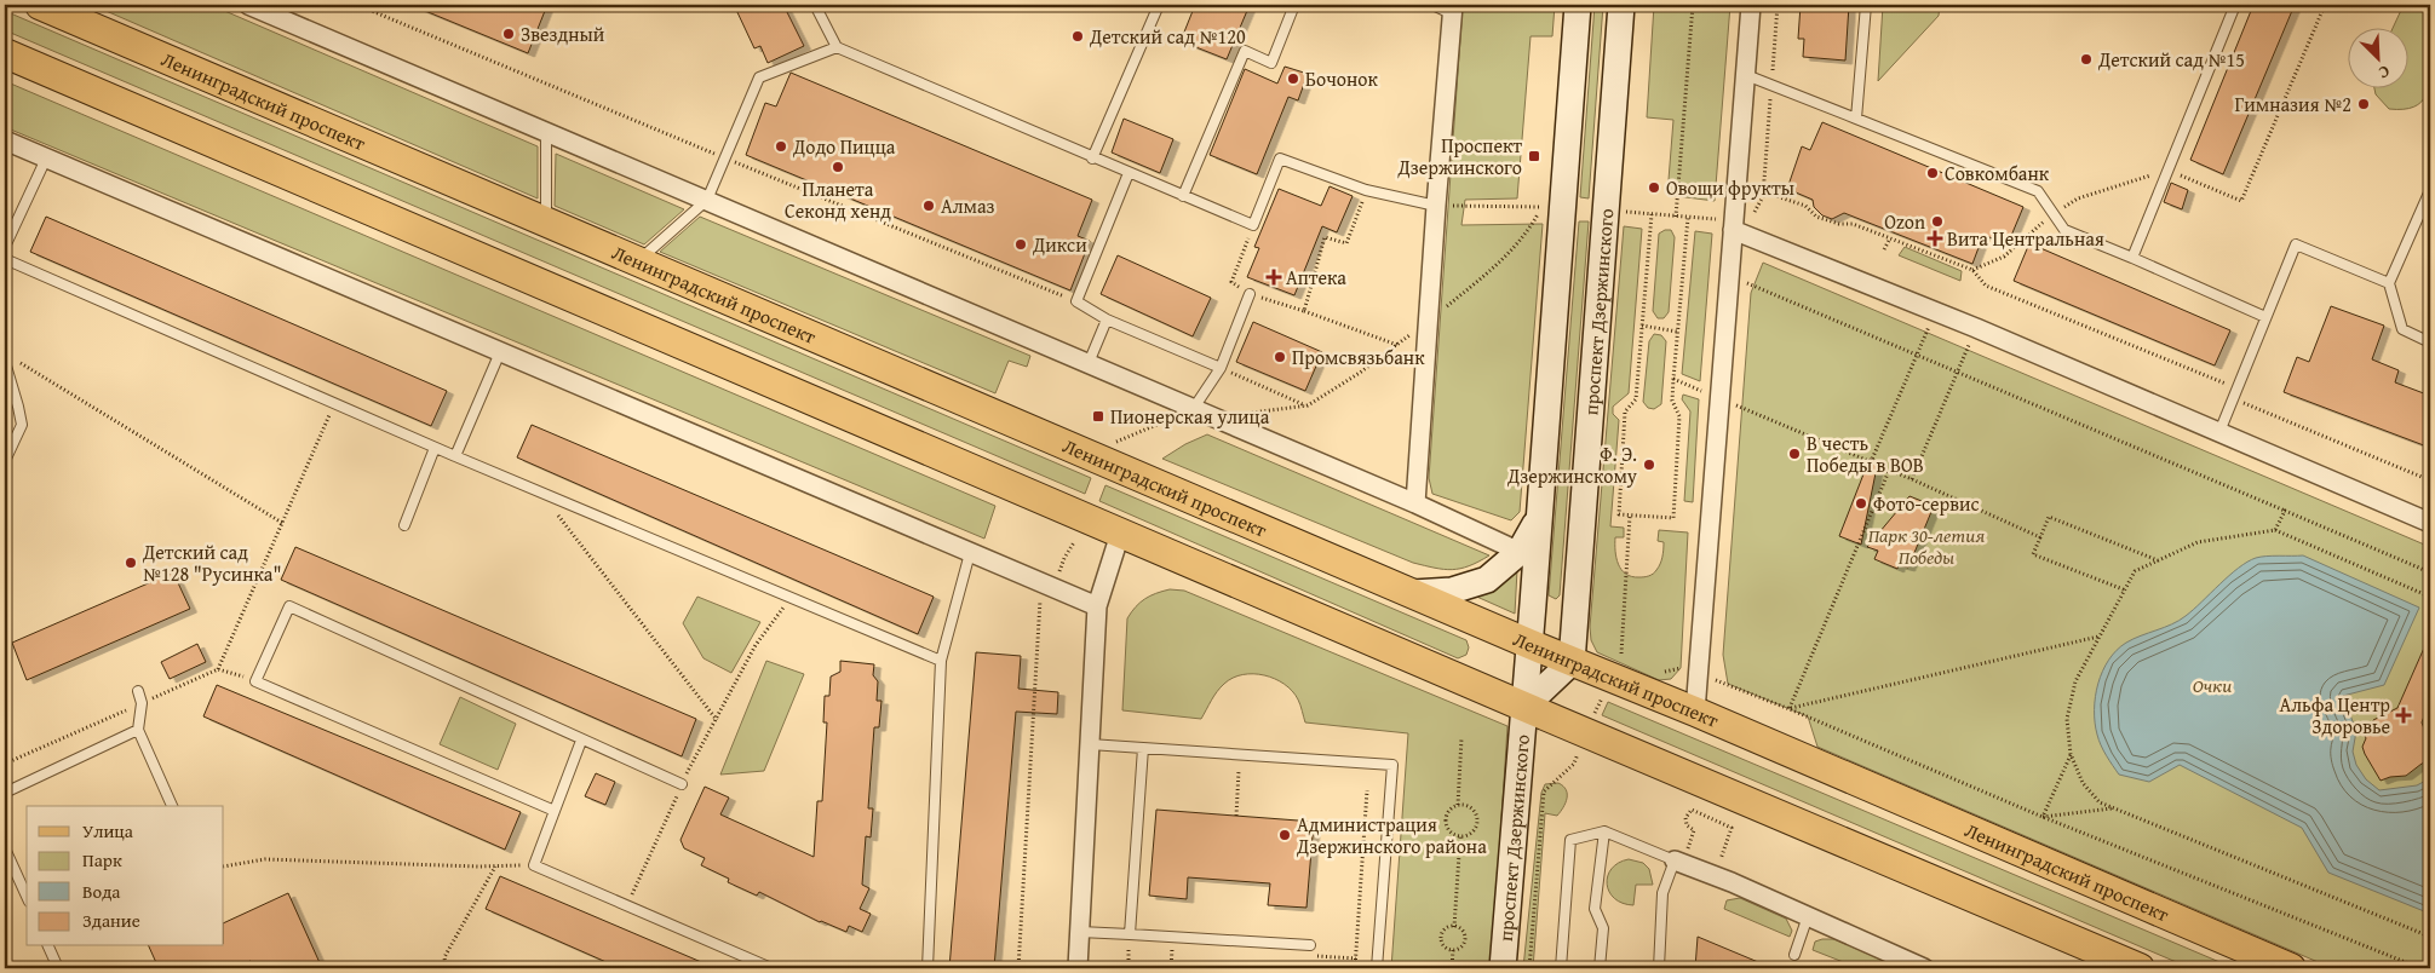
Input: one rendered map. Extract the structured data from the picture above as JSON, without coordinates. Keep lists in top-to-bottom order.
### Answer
{
  "streets": {
    "main road": ["Ленинградский проспект", "проспект Дзержинского"]
  },
  "crossings": [
    ["Ленинградский проспект", "проспект Дзержинского"]
  ],
  "parks": ["Парк 30-летия Победы", "Очки"],
  "places": {
    "other": [
      "Звездный",
      "Детский сад №120",
      "Детский сад №15",
      "Бочонок",
      "Гимназия №2",
      "Додо Пицца",
      "Планета Секонд хенд",
      "Совкомбанк",
      "Овощи фрукты",
      "Алмаз",
      "Ozon",
      "Дикси",
      "Промсвязьбанк",
      "В честь Победы в ВОВ",
      "Ф. Э. Дзержинскому",
      "Фото-сервис",
      "Детский сад №128 \"Русинка\"",
      "Администрация Дзержинского района"
    ],
    "transit": ["Проспект Дзержинского", "Пионерская улица"],
    "health": ["Вита Центральная", "Аптека", "Альфа Центр Здоровье"]
  },
  "legend": [
    "Улица",
    "Парк",
    "Вода",
    "Здание"
  ],
  "north": "bottom right"
}
